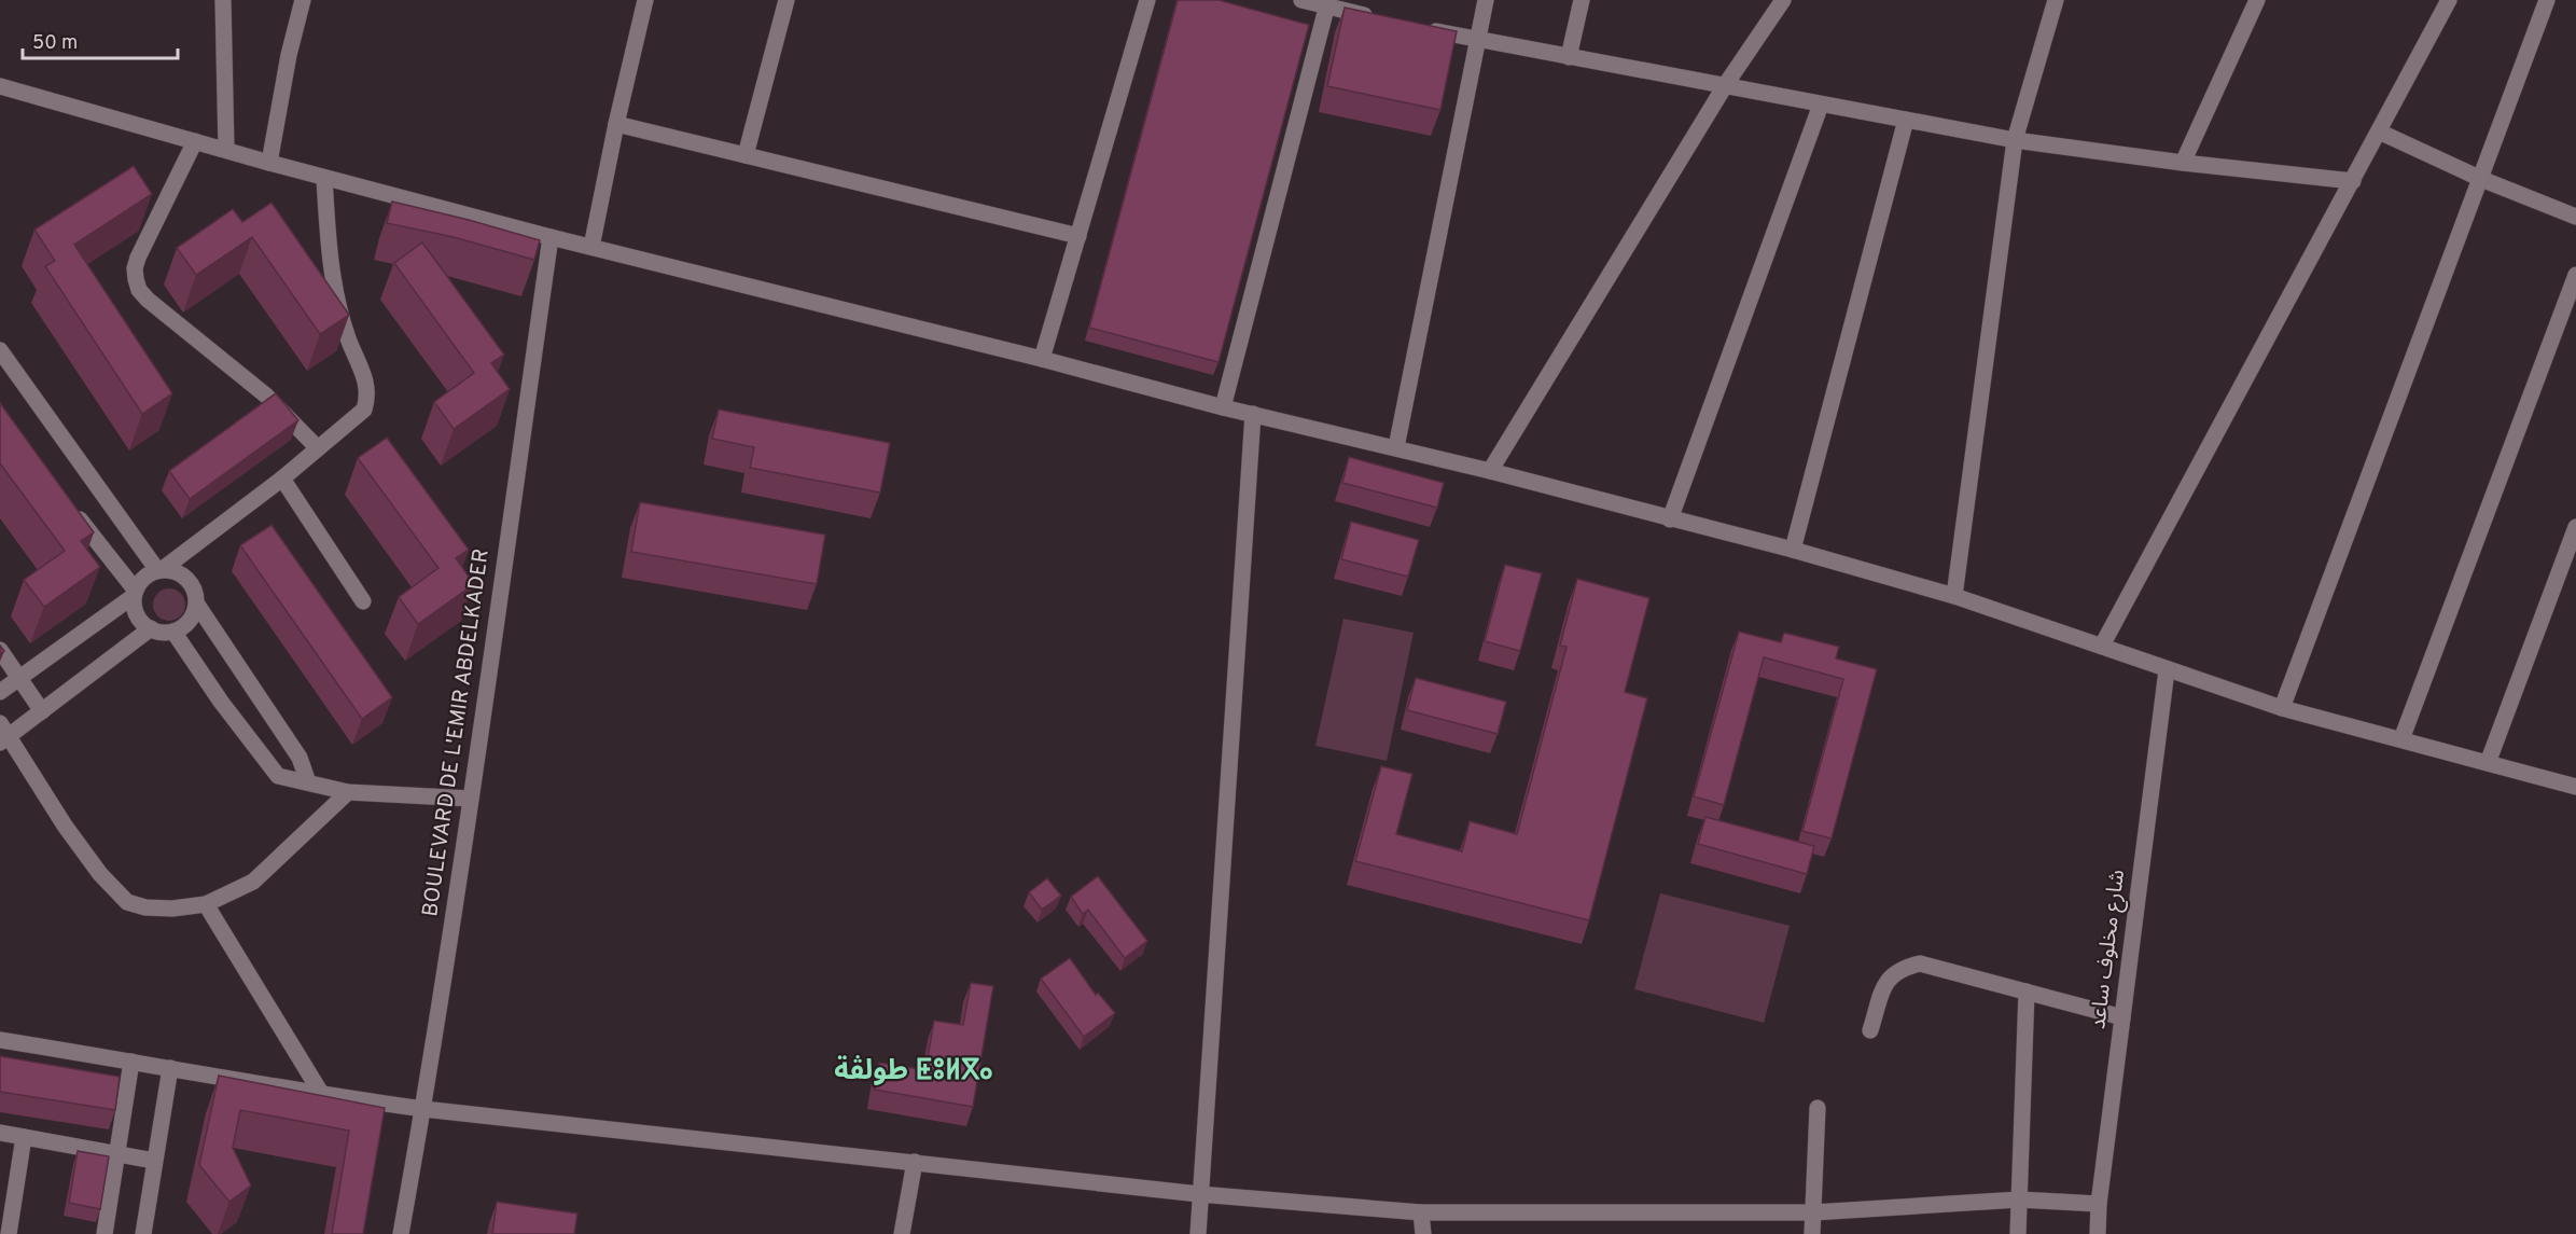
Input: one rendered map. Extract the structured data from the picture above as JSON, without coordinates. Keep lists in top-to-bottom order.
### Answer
{
  "streets": {
    "street": ["BOULEVARD DE L'EMIR ABDELKADER", "شارع مخلوف ساعد"]
  },
  "districts": ["طولڤة ⵟⵓⵍⴳⴰ"],
  "scale_bar": "50 m"
}
